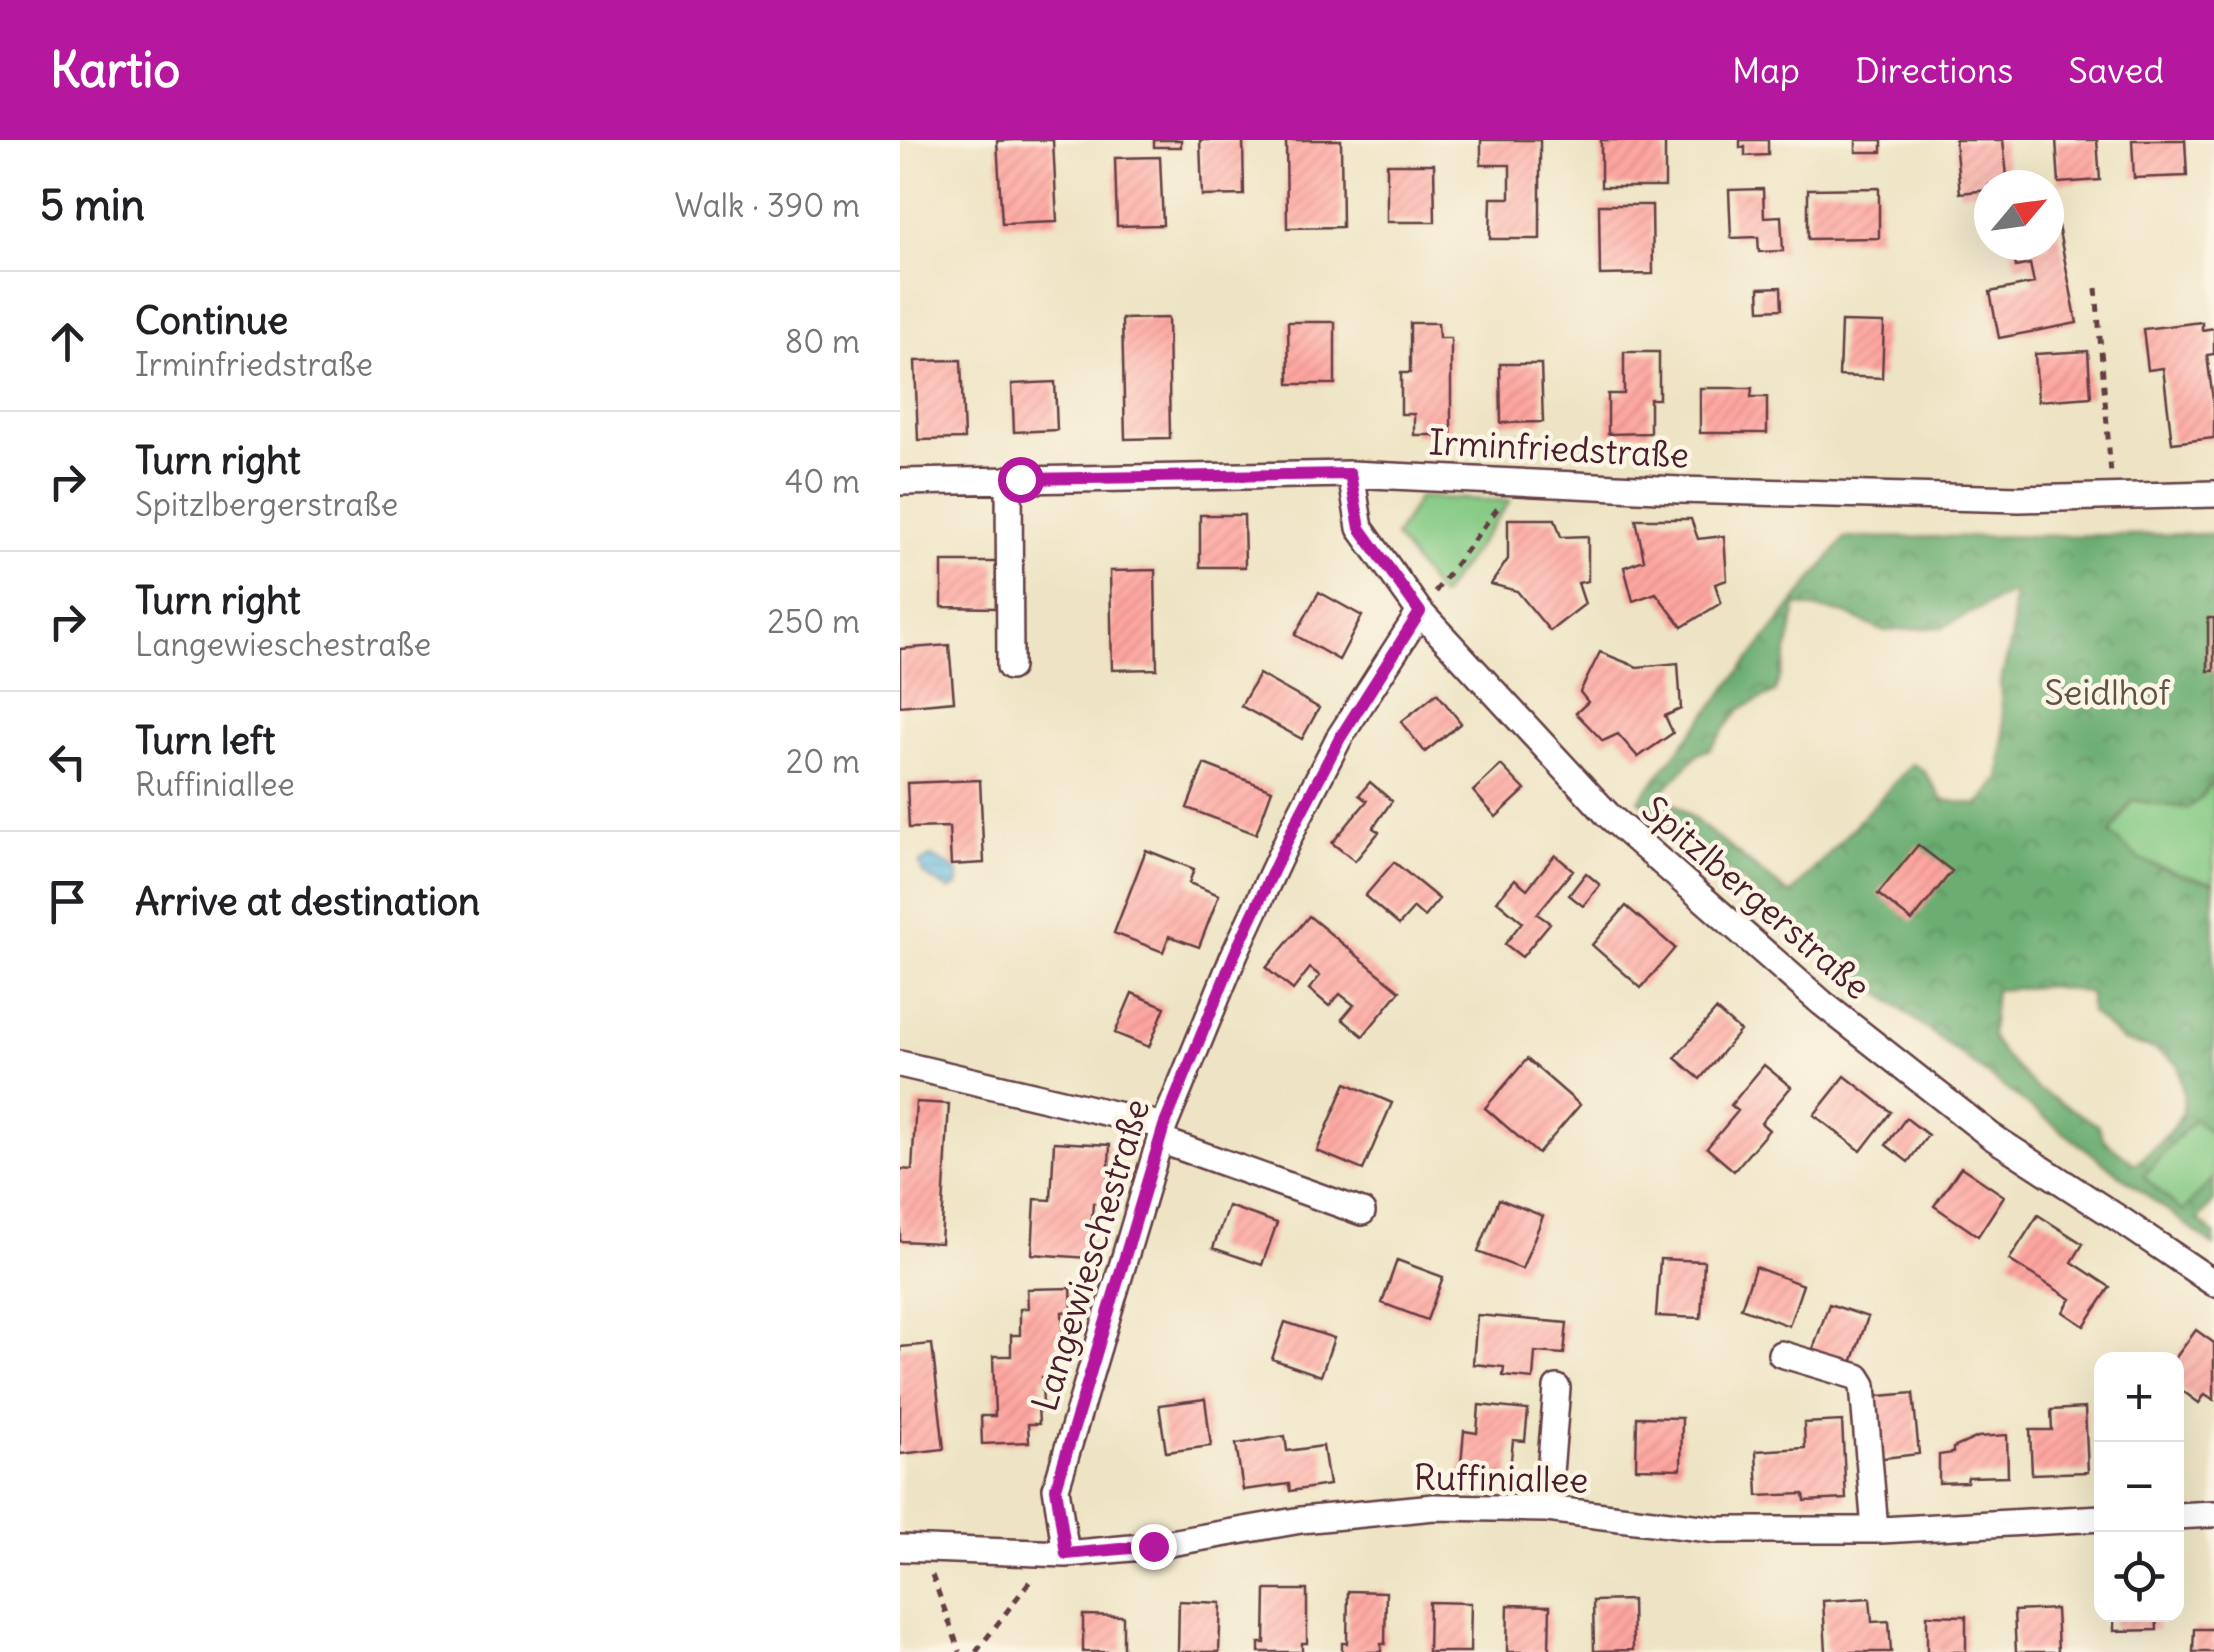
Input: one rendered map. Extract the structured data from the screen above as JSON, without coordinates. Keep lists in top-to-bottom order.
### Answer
{
  "streets": {
    "street": [
      "Irminfriedstraße",
      "Spitzlbergerstraße",
      "Langewieschestraße",
      "Ruffiniallee"
    ]
  },
  "crossings": [
    ["Irminfriedstraße", "Spitzlbergerstraße"],
    ["Spitzlbergerstraße", "Langewieschestraße"],
    ["Langewieschestraße", "Ruffiniallee"]
  ],
  "parks": ["Seidlhof"],
  "north": "top right",
  "page": {
    "header": "Kartio",
    "nav": ["Map", "Directions", "Saved"],
    "heading": ["5 min", "Walk · 390 m"],
    "list": [
      ["Continue", "Irminfriedstraße", "80 m"],
      ["Turn right", "Spitzlbergerstraße", "40 m"],
      ["Turn right", "Langewieschestraße", "250 m"],
      ["Turn left", "Ruffiniallee", "20 m"],
      "Arrive at destination"
    ],
    "map_buttons": ["+", "−"]
  }
}
